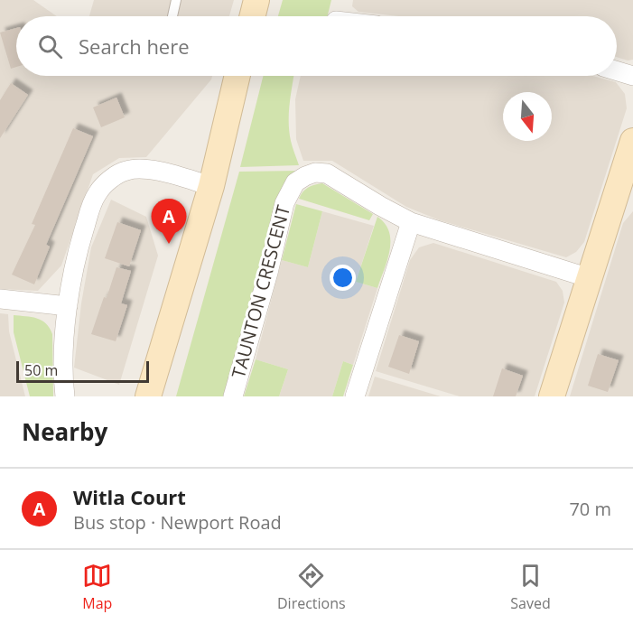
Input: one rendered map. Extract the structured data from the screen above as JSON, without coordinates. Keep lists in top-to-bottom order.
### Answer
{
  "streets": {
    "street": ["TAUNTON CRESCENT"]
  },
  "scale_bar": "50 m",
  "north": "bottom",
  "page": {
    "search": "Search here",
    "pins": "A",
    "scale": "50 m",
    "heading": "Nearby",
    "list": [
      {
        "mark": "A",
        "name": "Witla Court",
        "note": "Bus stop · Newport Road",
        "value": "70 m"
      }
    ],
    "nav": ["Map", "Directions", "Saved"]
  }
}
